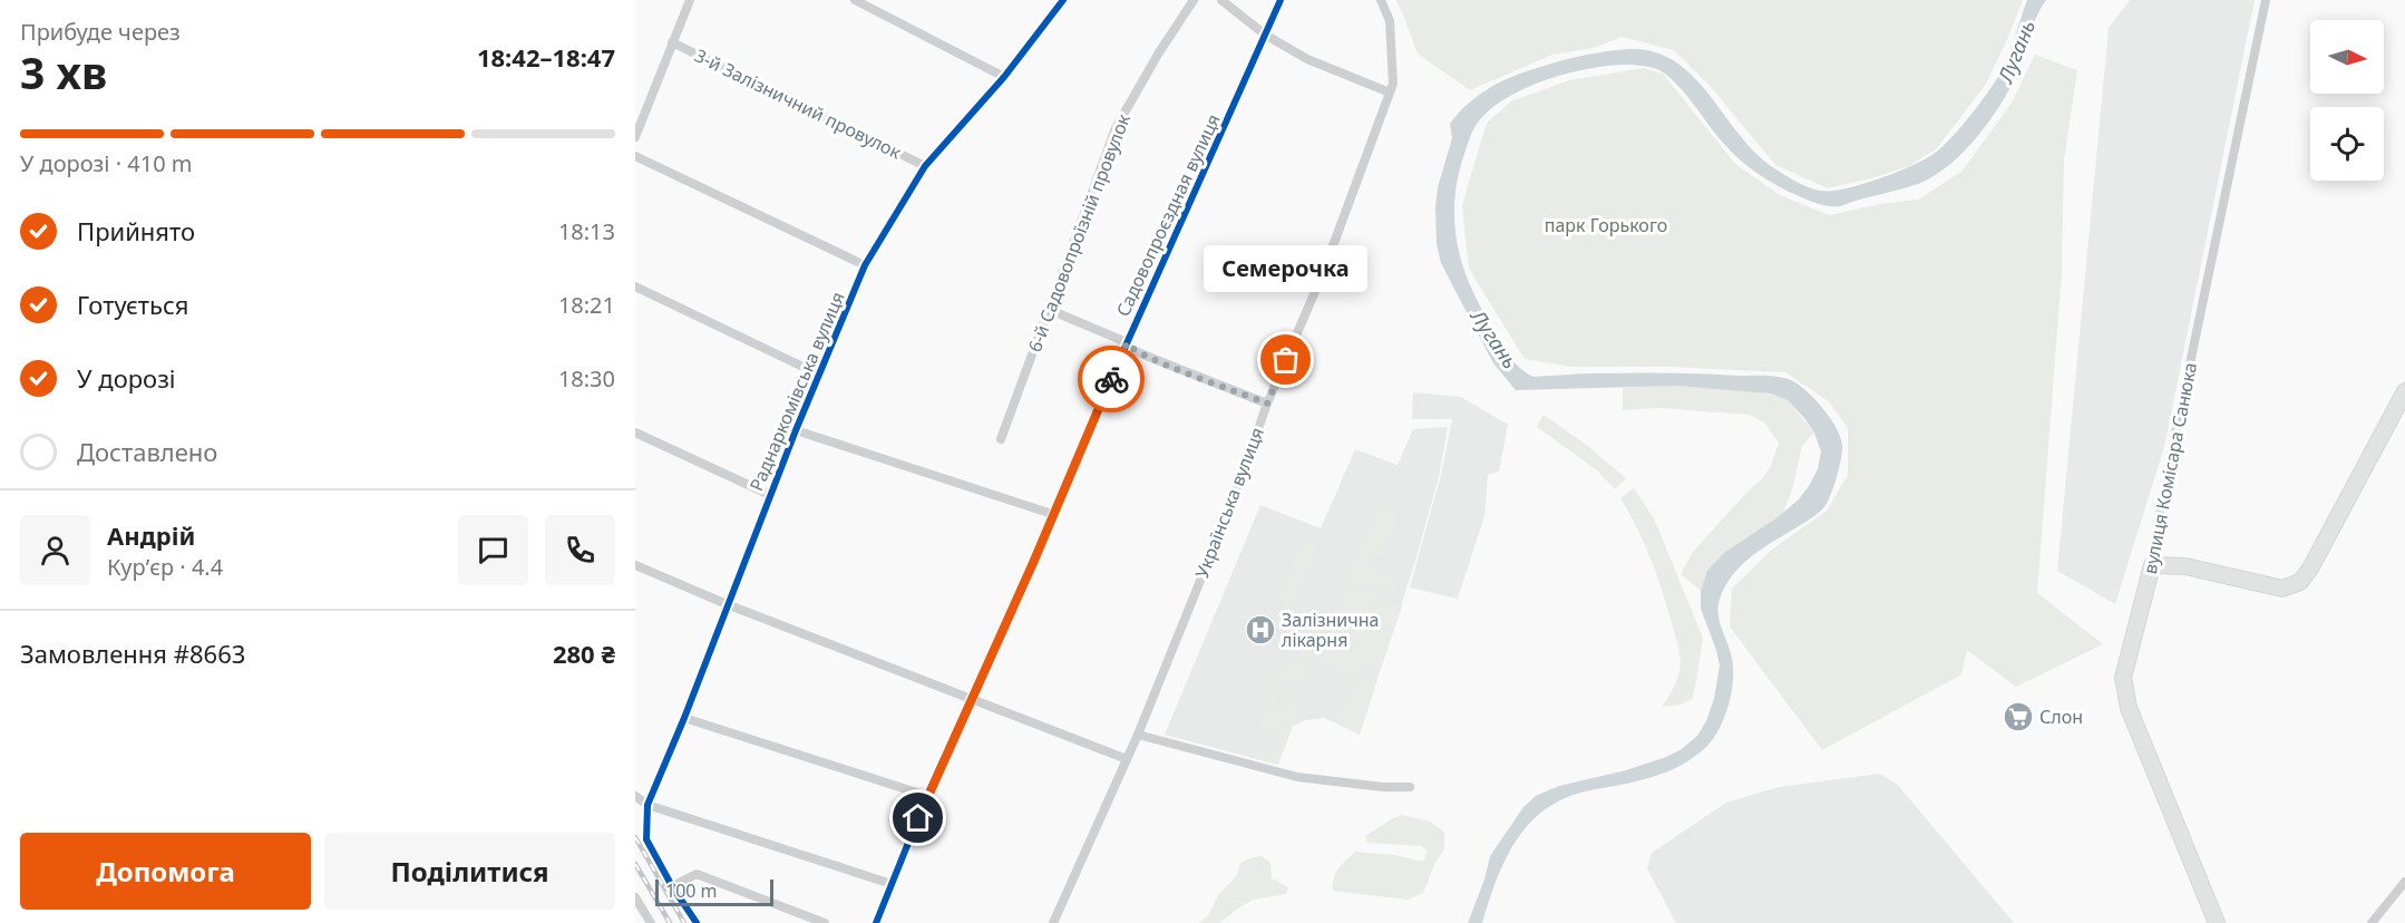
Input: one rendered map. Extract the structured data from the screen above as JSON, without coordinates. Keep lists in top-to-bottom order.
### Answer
{
  "streets": {
    "main road": ["вулиця Комісара Санюка"],
    "street": [
      "3-й Залізничний провулок",
      "Садовопроєздная вулиця",
      "6-й Садовопроїзній провулок",
      "Раднаркомівська вулиця",
      "Українська вулиця"
    ]
  },
  "crossings": [
    ["3-й Залізничний провулок", "Раднаркомівська вулиця"]
  ],
  "water": ["Лугань"],
  "parks": ["парк Горького"],
  "places": {
    "other": ["Семерочка"],
    "hospital": ["Залізнична лікарня"],
    "supermarket": ["Слон"]
  },
  "scale_bar": "100 m",
  "north": "right",
  "page": {
    "heading": ["3 хв", "Прибуде через", "18:42–18:47"],
    "panel": [
      "Андрій",
      "Кур’єр · 4.4",
      "Замовлення #8663",
      "280 ₴"
    ],
    "bar": "У дорозі · 410 m",
    "list": [
      ["Прийнято", "18:13"],
      ["Готується", "18:21"],
      ["У дорозі", "18:30"],
      "Доставлено"
    ],
    "bubble": "Семерочка",
    "buttons": ["Допомога", "Поділитися"],
    "scale": "100 m"
  }
}
